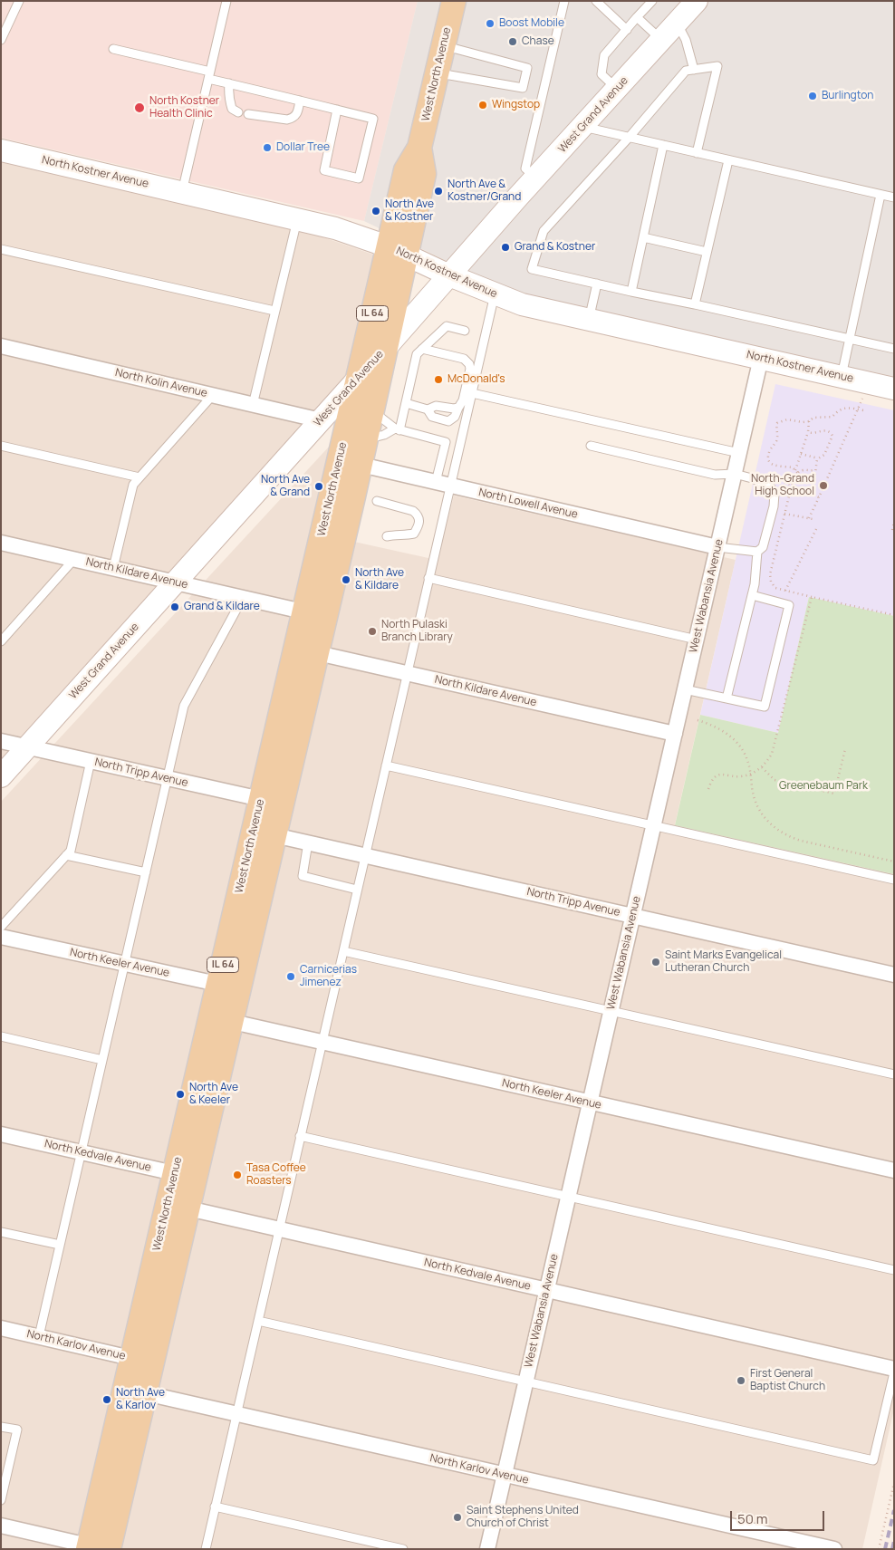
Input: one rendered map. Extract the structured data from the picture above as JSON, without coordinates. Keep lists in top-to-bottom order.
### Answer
{
  "streets": {
    "main road": [
      "West North Avenue",
      "West Grand Avenue",
      "North Kostner Avenue",
      "IL 64"
    ],
    "street": [
      "North Kolin Avenue",
      "North Lowell Avenue",
      "North Kildare Avenue",
      "West Wabansia Avenue",
      "North Tripp Avenue",
      "North Keeler Avenue",
      "North Kedvale Avenue",
      "North Karlov Avenue"
    ]
  },
  "crossings": [
    ["West North Avenue", "West Grand Avenue"],
    ["West North Avenue", "North Kostner Avenue"],
    ["West North Avenue", "North Lowell Avenue"],
    ["West North Avenue", "North Kildare Avenue"],
    ["West North Avenue", "North Tripp Avenue"],
    ["West North Avenue", "North Keeler Avenue"],
    ["West North Avenue", "North Kedvale Avenue"],
    ["West North Avenue", "North Karlov Avenue"],
    ["West Grand Avenue", "North Kostner Avenue"],
    ["West Grand Avenue", "North Kolin Avenue"],
    ["West Grand Avenue", "North Kildare Avenue"],
    ["West Grand Avenue", "North Tripp Avenue"],
    ["North Kostner Avenue", "West Wabansia Avenue"],
    ["North Lowell Avenue", "West Wabansia Avenue"],
    ["North Kildare Avenue", "West Wabansia Avenue"],
    ["West Wabansia Avenue", "North Tripp Avenue"],
    ["West Wabansia Avenue", "North Keeler Avenue"],
    ["West Wabansia Avenue", "North Kedvale Avenue"],
    ["West Wabansia Avenue", "North Karlov Avenue"]
  ],
  "parks": ["Greenebaum Park"],
  "places": [
    "Boost Mobile",
    "Chase",
    "Burlington",
    "Wingstop",
    "North Kostner Health Clinic",
    "Dollar Tree",
    "North Ave & Kostner/Grand",
    "North Ave & Kostner",
    "Grand & Kostner",
    "McDonald's",
    "North-Grand High School",
    "North Ave & Grand",
    "North Ave & Kildare",
    "Grand & Kildare",
    "North Pulaski Branch Library",
    "Saint Marks Evangelical Lutheran Church",
    "Carnicerias Jimenez",
    "North Ave & Keeler",
    "Tasa Coffee Roasters",
    "First General Baptist Church",
    "North Ave & Karlov",
    "Saint Stephens United Church of Christ"
  ],
  "scale_bar": "50 m"
}
